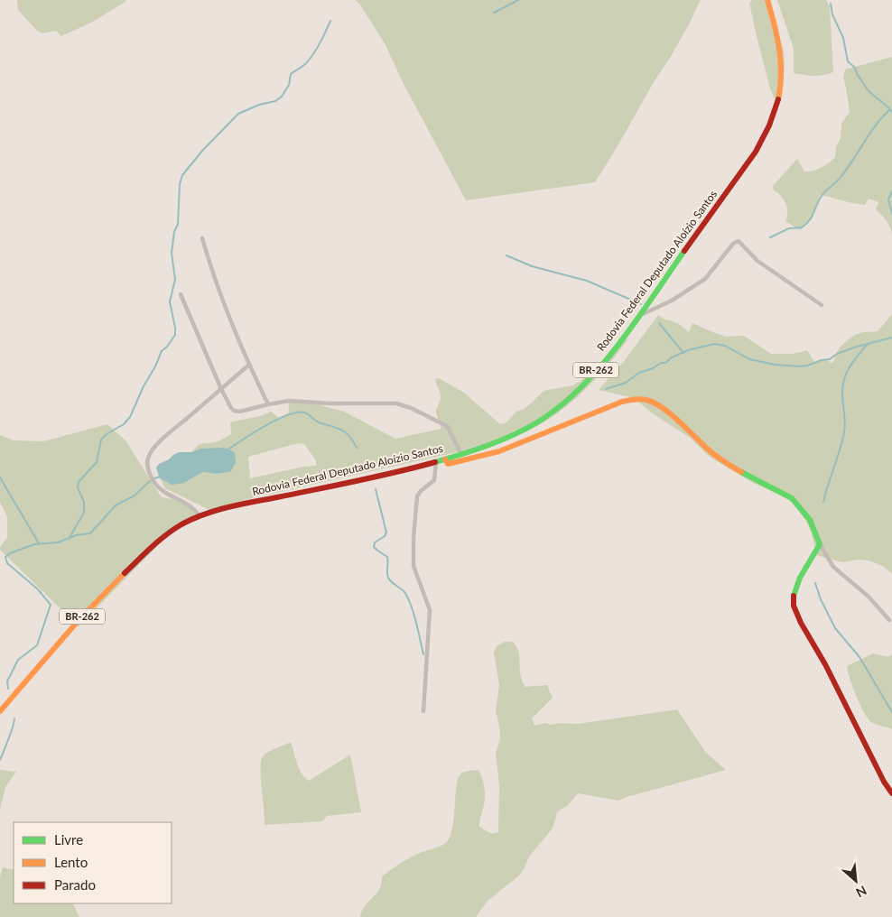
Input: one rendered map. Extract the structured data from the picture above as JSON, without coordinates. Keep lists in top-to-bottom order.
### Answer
{
  "streets": {
    "main road": ["Rodovia Federal Deputado Aloízio Santos", "BR-262"]
  },
  "legend": ["Livre", "Lento", "Parado"],
  "north": "bottom right"
}
